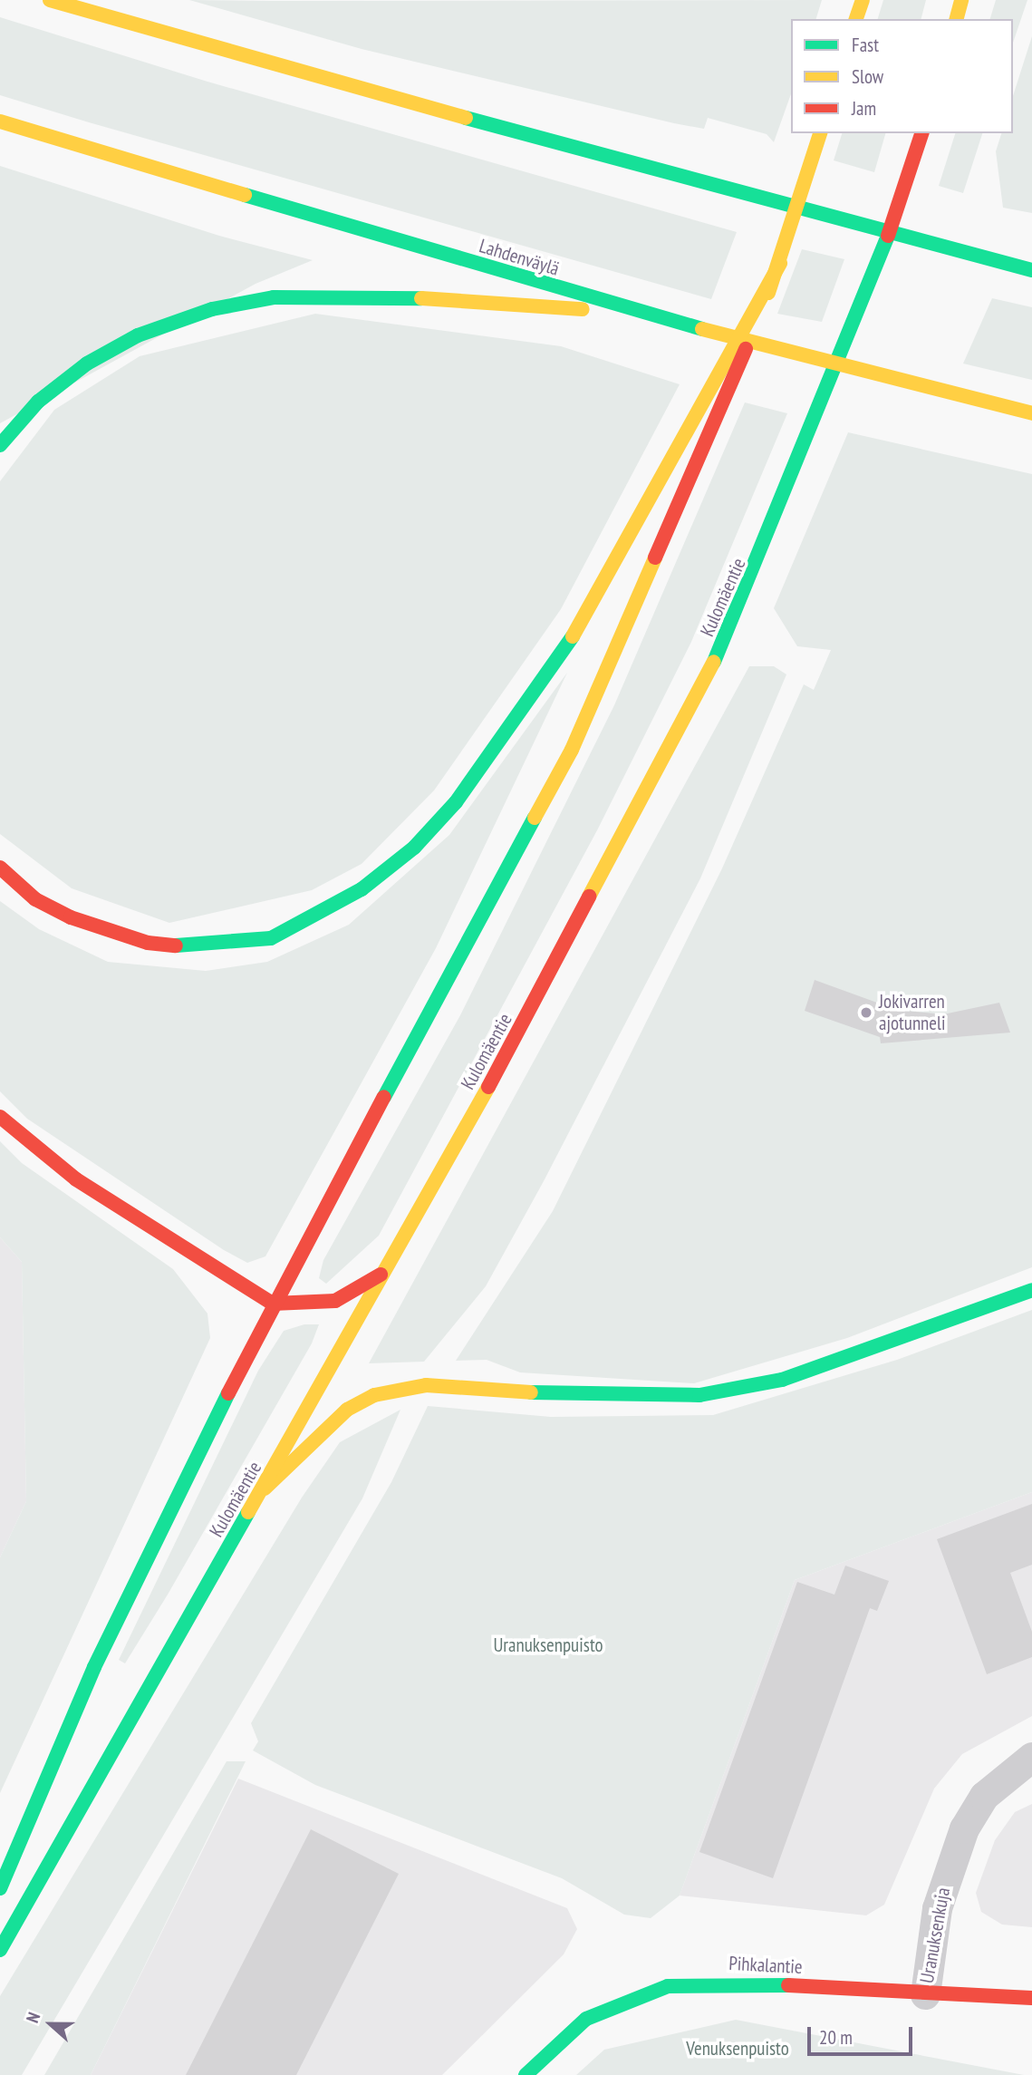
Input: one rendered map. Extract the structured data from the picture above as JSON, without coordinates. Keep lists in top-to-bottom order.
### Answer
{
  "streets": {
    "main road": ["Lahdenväylä", "Kulomäentie", "Pihkalantie"],
    "street": ["Uranuksenkuja"]
  },
  "crossings": [
    ["Uranuksenkuja", "Pihkalantie"]
  ],
  "parks": ["Uranuksenpuisto", "Venuksenpuisto"],
  "places": ["Jokivarren ajotunneli"],
  "legend": ["Fast", "Slow", "Jam"],
  "scale_bar": "20 m",
  "north": "left"
}
